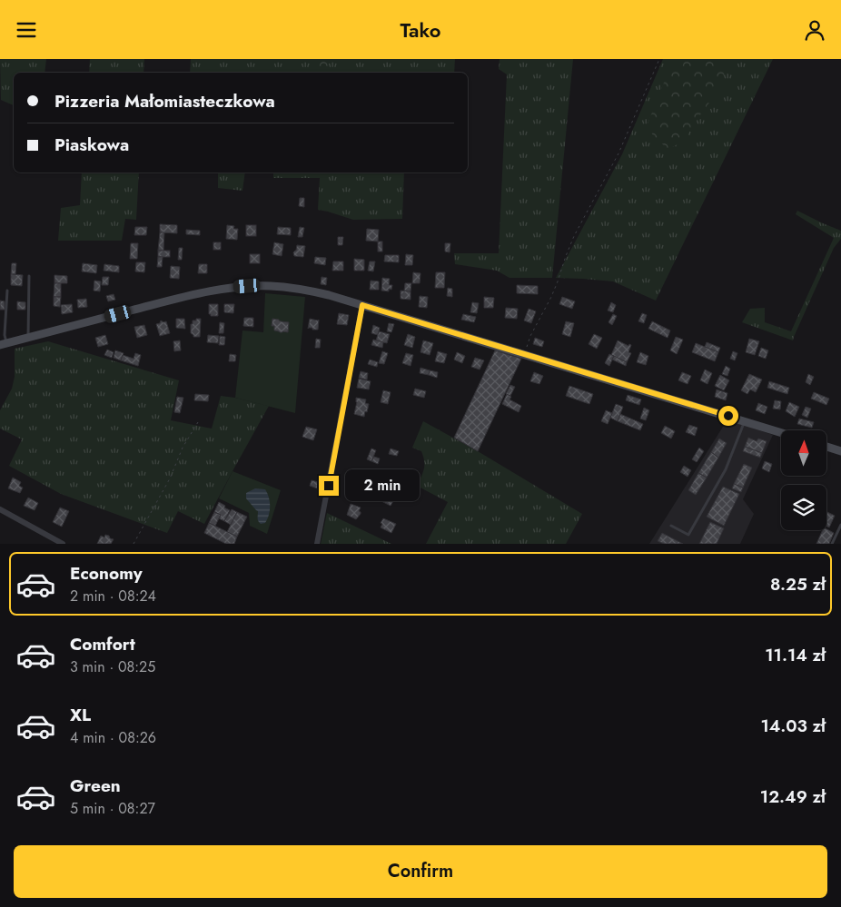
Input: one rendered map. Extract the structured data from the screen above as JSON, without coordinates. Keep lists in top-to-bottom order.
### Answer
{
  "north": "top",
  "page": {
    "header": "Tako",
    "banner": ["Pizzeria Małomiasteczkowa", "Piaskowa"],
    "bubble": "2 min",
    "list": [
      {
        "name": "Economy",
        "note": "2 min · 08:24",
        "value": "8.25 zł"
      },
      {
        "name": "Comfort",
        "note": "3 min · 08:25",
        "value": "11.14 zł"
      },
      {
        "name": "XL",
        "note": "4 min · 08:26",
        "value": "14.03 zł"
      },
      {
        "name": "Green",
        "note": "5 min · 08:27",
        "value": "12.49 zł"
      }
    ],
    "buttons": "Confirm"
  }
}
